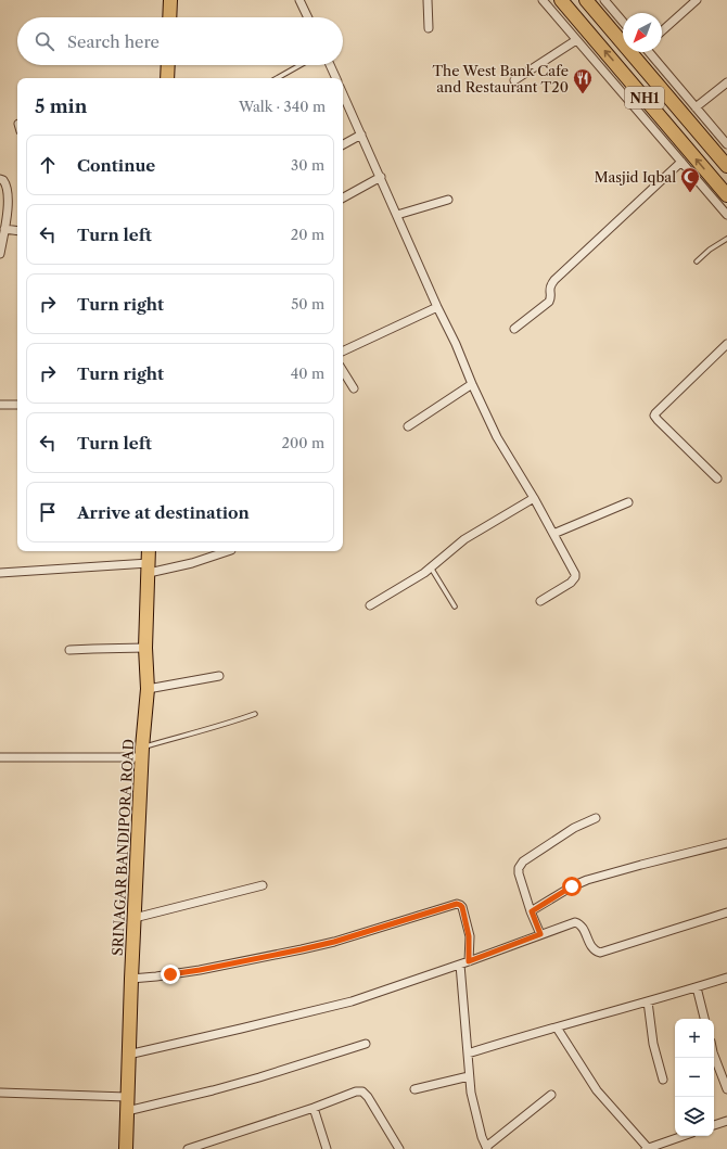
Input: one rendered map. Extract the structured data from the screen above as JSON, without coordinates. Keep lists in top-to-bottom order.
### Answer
{
  "streets": {
    "highway": ["NH1", "SRINAGAR BANDIPORA ROAD"]
  },
  "places": {
    "restaurant": ["The West Bank Cafe and Restaurant T20"],
    "mosque": ["Masjid Iqbal"]
  },
  "north": "bottom left",
  "page": {
    "search": "Search here",
    "heading": ["5 min", "Walk · 340 m"],
    "list": [
      ["Continue", "30 m"],
      ["Turn left", "20 m"],
      ["Turn right", "50 m"],
      ["Turn right", "40 m"],
      ["Turn left", "200 m"],
      "Arrive at destination"
    ],
    "map_buttons": ["+", "−"]
  }
}
